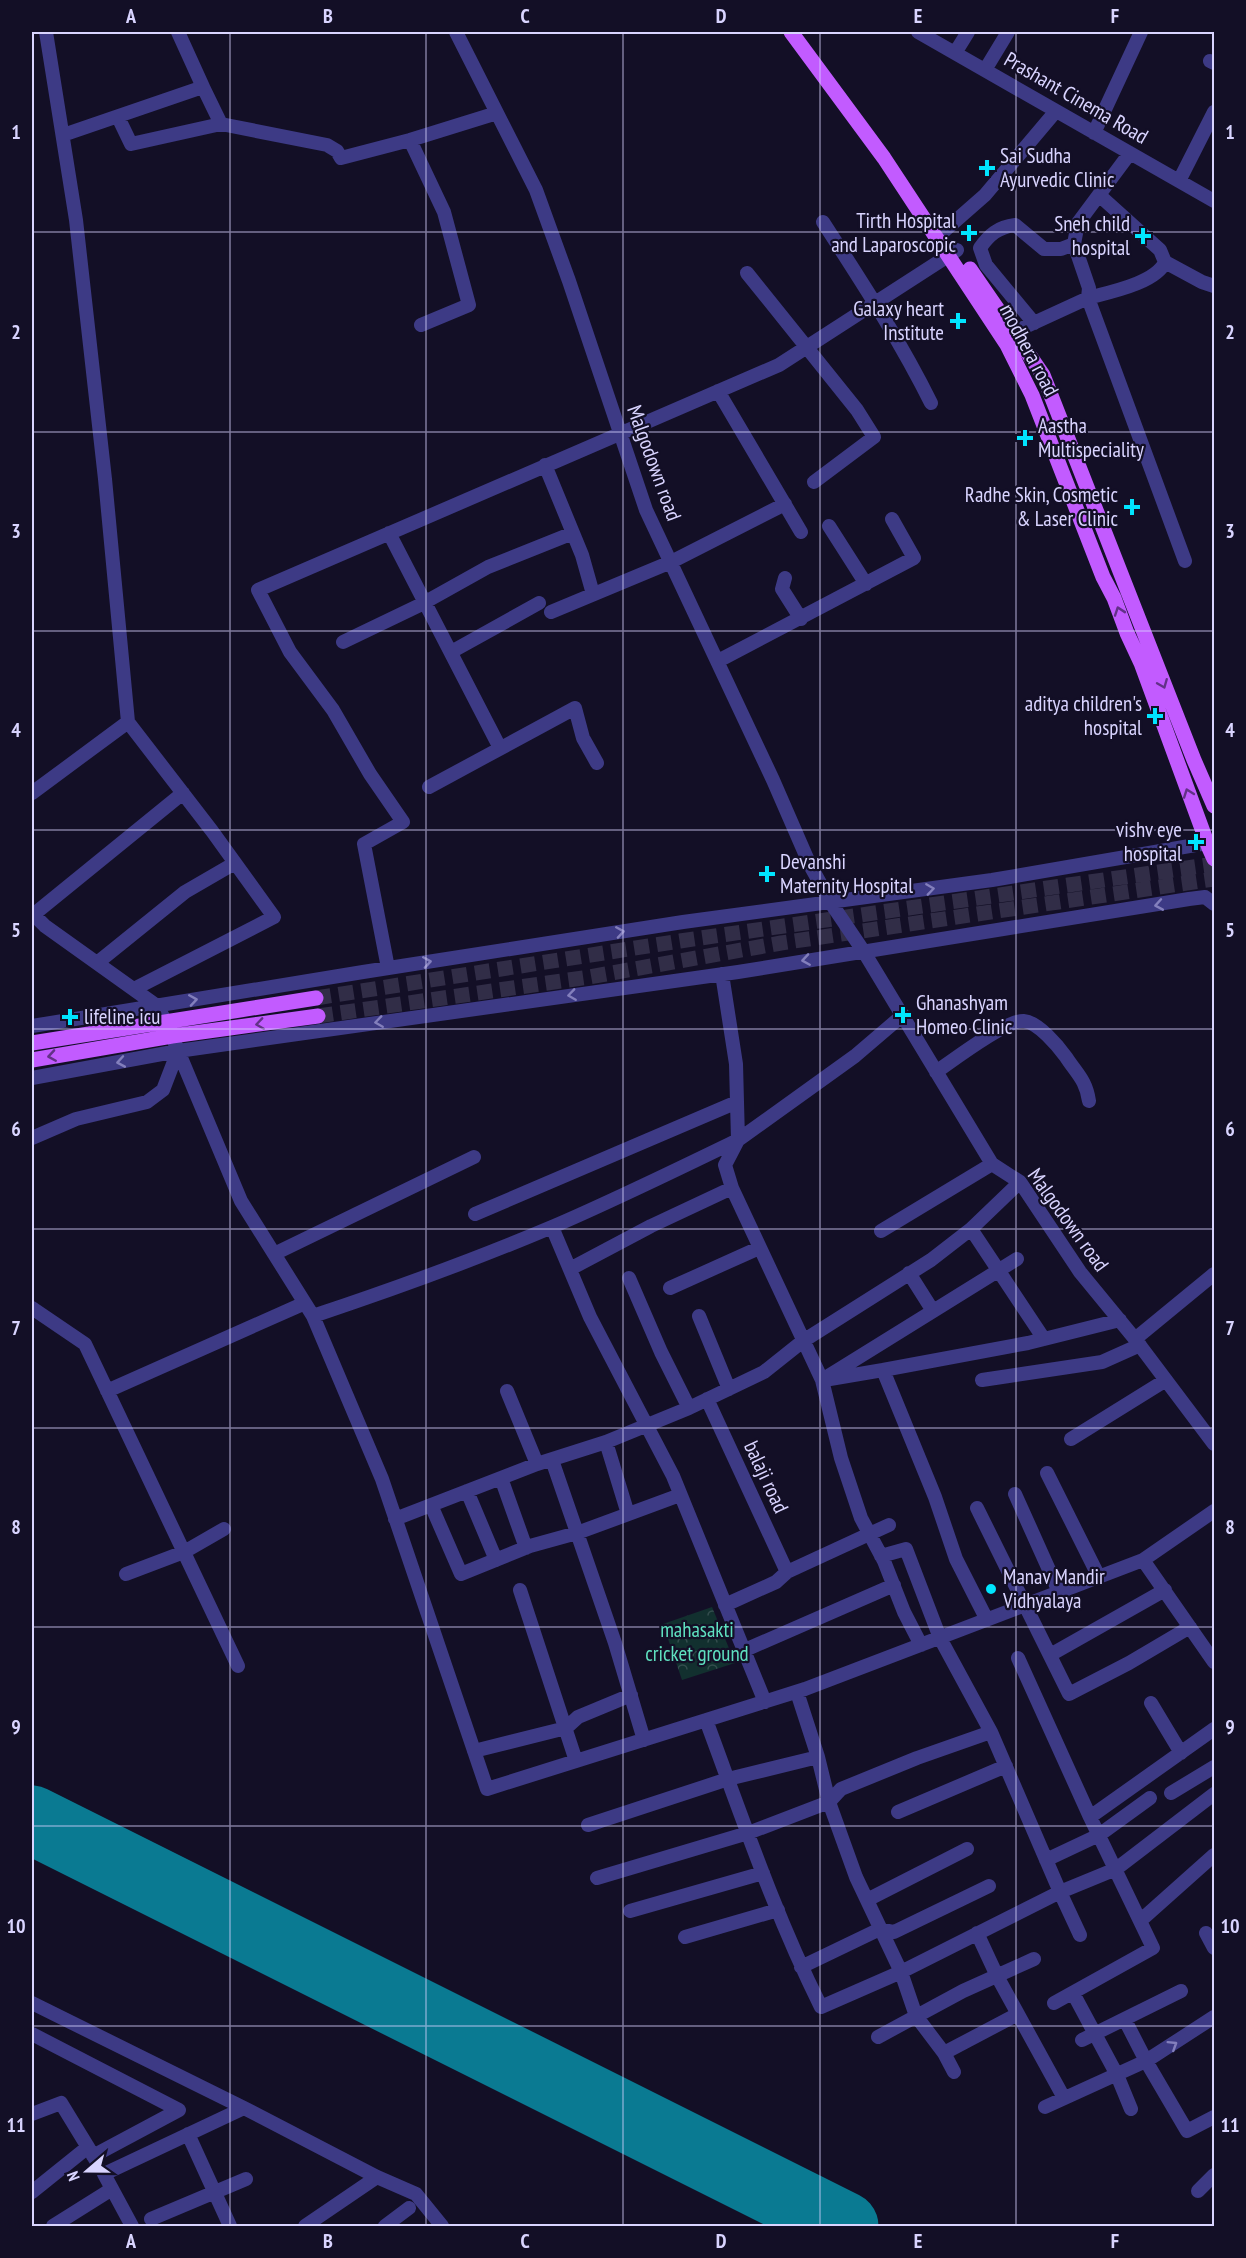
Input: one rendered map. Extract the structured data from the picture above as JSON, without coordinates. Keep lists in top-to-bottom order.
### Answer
{
  "streets": {
    "main road": ["modhera road"],
    "street": ["Prashant Cinema Road", "Malgodown road", "balaji road"]
  },
  "parks": ["mahasakti cricket ground"],
  "places": {
    "health": [
      "Sai Sudha Ayurvedic Clinic",
      "Tirth Hospital and Laparoscopic",
      "Sneh child hospital",
      "Galaxy heart Institute",
      "Aastha Multispeciality",
      "Radhe Skin, Cosmetic & Laser Clinic",
      "aditya children's hospital",
      "vishv eye hospital",
      "Devanshi Maternity Hospital",
      "Ghanashyam Homeo Clinic",
      "lifeline icu"
    ],
    "other": ["Manav Mandir Vidhyalaya"]
  },
  "north": "left",
  "grid": {
    "columns": [
      "A",
      "B",
      "C",
      "D",
      "E",
      "F"
    ],
    "rows": [
      "1",
      "2",
      "3",
      "4",
      "5",
      "6",
      "7",
      "8",
      "9",
      "10",
      "11"
    ]
  }
}
